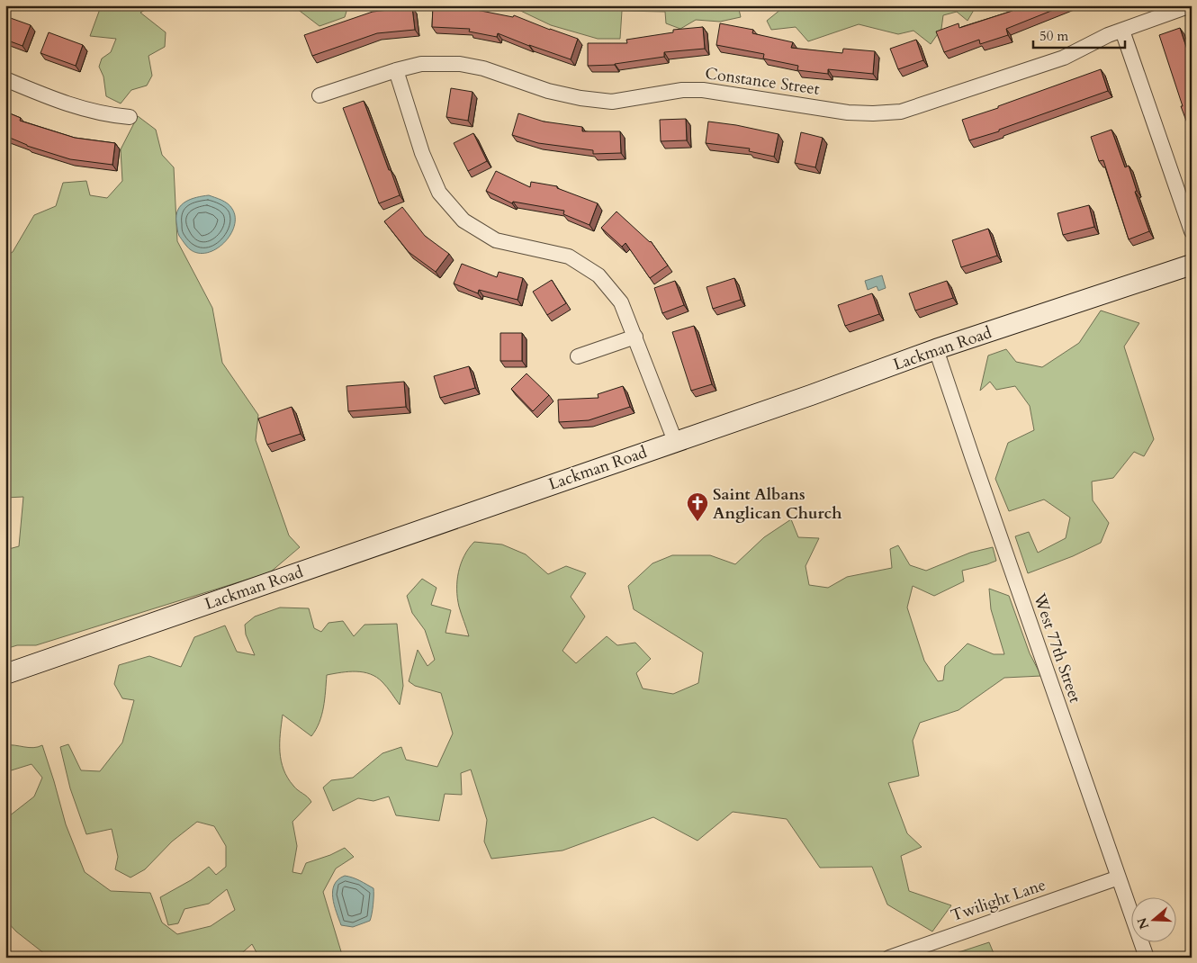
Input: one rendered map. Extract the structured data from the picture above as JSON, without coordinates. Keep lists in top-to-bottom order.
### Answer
{
  "streets": {
    "main road": ["Lackman Road"],
    "street": ["Constance Street", "West 77th Street", "Twilight Lane"]
  },
  "crossings": [
    ["Lackman Road", "West 77th Street"],
    ["West 77th Street", "Twilight Lane"]
  ],
  "places": {
    "church": ["Saint Albans Anglican Church"]
  },
  "scale_bar": "50 m",
  "north": "left"
}
